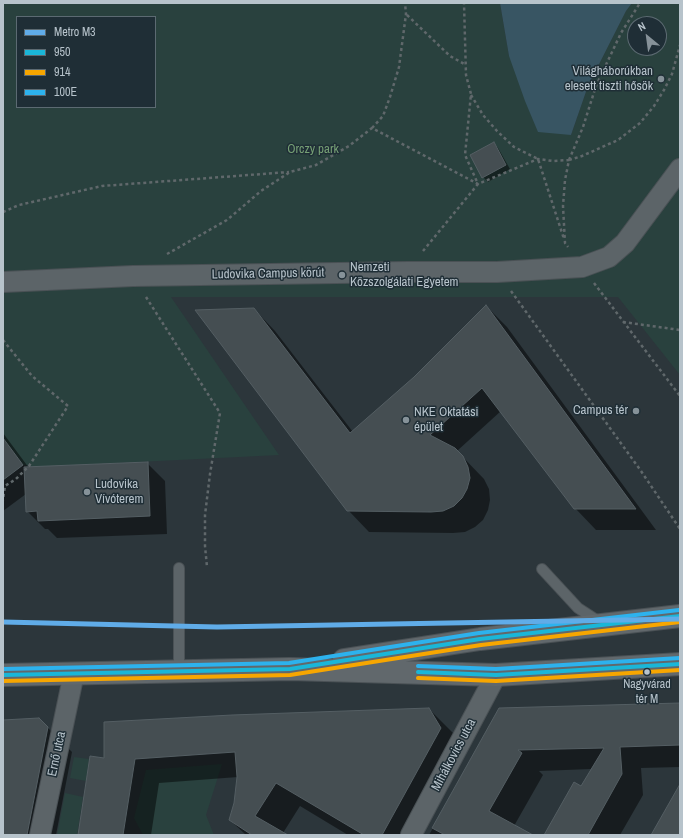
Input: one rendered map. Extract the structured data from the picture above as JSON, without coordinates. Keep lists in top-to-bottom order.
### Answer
{
  "streets": {
    "street": ["Ludovika Campus körút", "Ernő utca", "Mihálkovics utca"]
  },
  "parks": ["Orczy park"],
  "places": [
    "Világháborúkban elesett tiszti hősök",
    "Nemzeti Közszolgálati Egyetem",
    "Campus tér",
    "NKE Oktatási épület",
    "Ludovika Vívóterem",
    "Nagyvárad tér M"
  ],
  "lines": [
    "transit line 100E",
    "transit line 950",
    "metro line M3",
    "transit line 914"
  ],
  "legend": [
    "Metro M3",
    "950",
    "914",
    "100E"
  ],
  "north": "top left"
}
